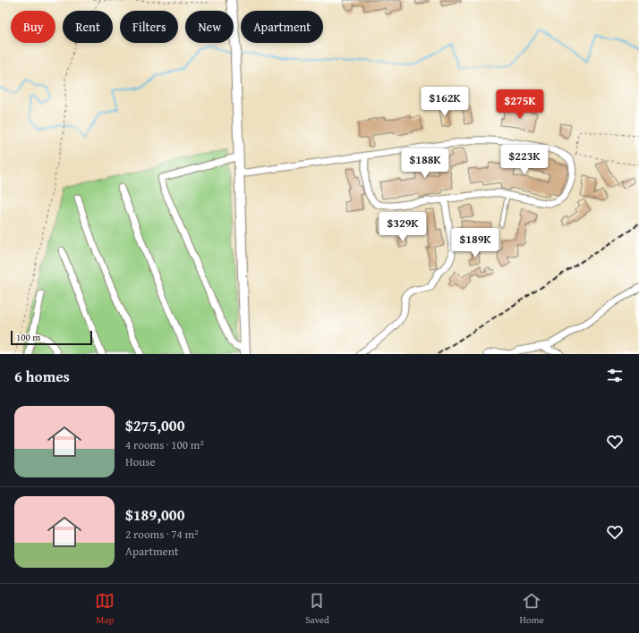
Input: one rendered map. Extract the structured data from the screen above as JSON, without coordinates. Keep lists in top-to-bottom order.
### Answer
{
  "scale_bar": "100 m",
  "page": {
    "chip": [
      "Buy",
      "Rent",
      "Filters",
      "New",
      "Apartment"
    ],
    "price": [
      "$162K",
      "$275K",
      "$223K",
      "$188K",
      "$329K",
      "$189K"
    ],
    "scale": "100 m",
    "heading": "6 homes",
    "list": [
      {
        "name": "$275,000",
        "note": "4 rooms · 100 m² · House"
      },
      {
        "name": "$189,000",
        "note": "2 rooms · 74 m² · Apartment"
      }
    ],
    "tabs": ["Map", "Saved", "Home"]
  }
}
